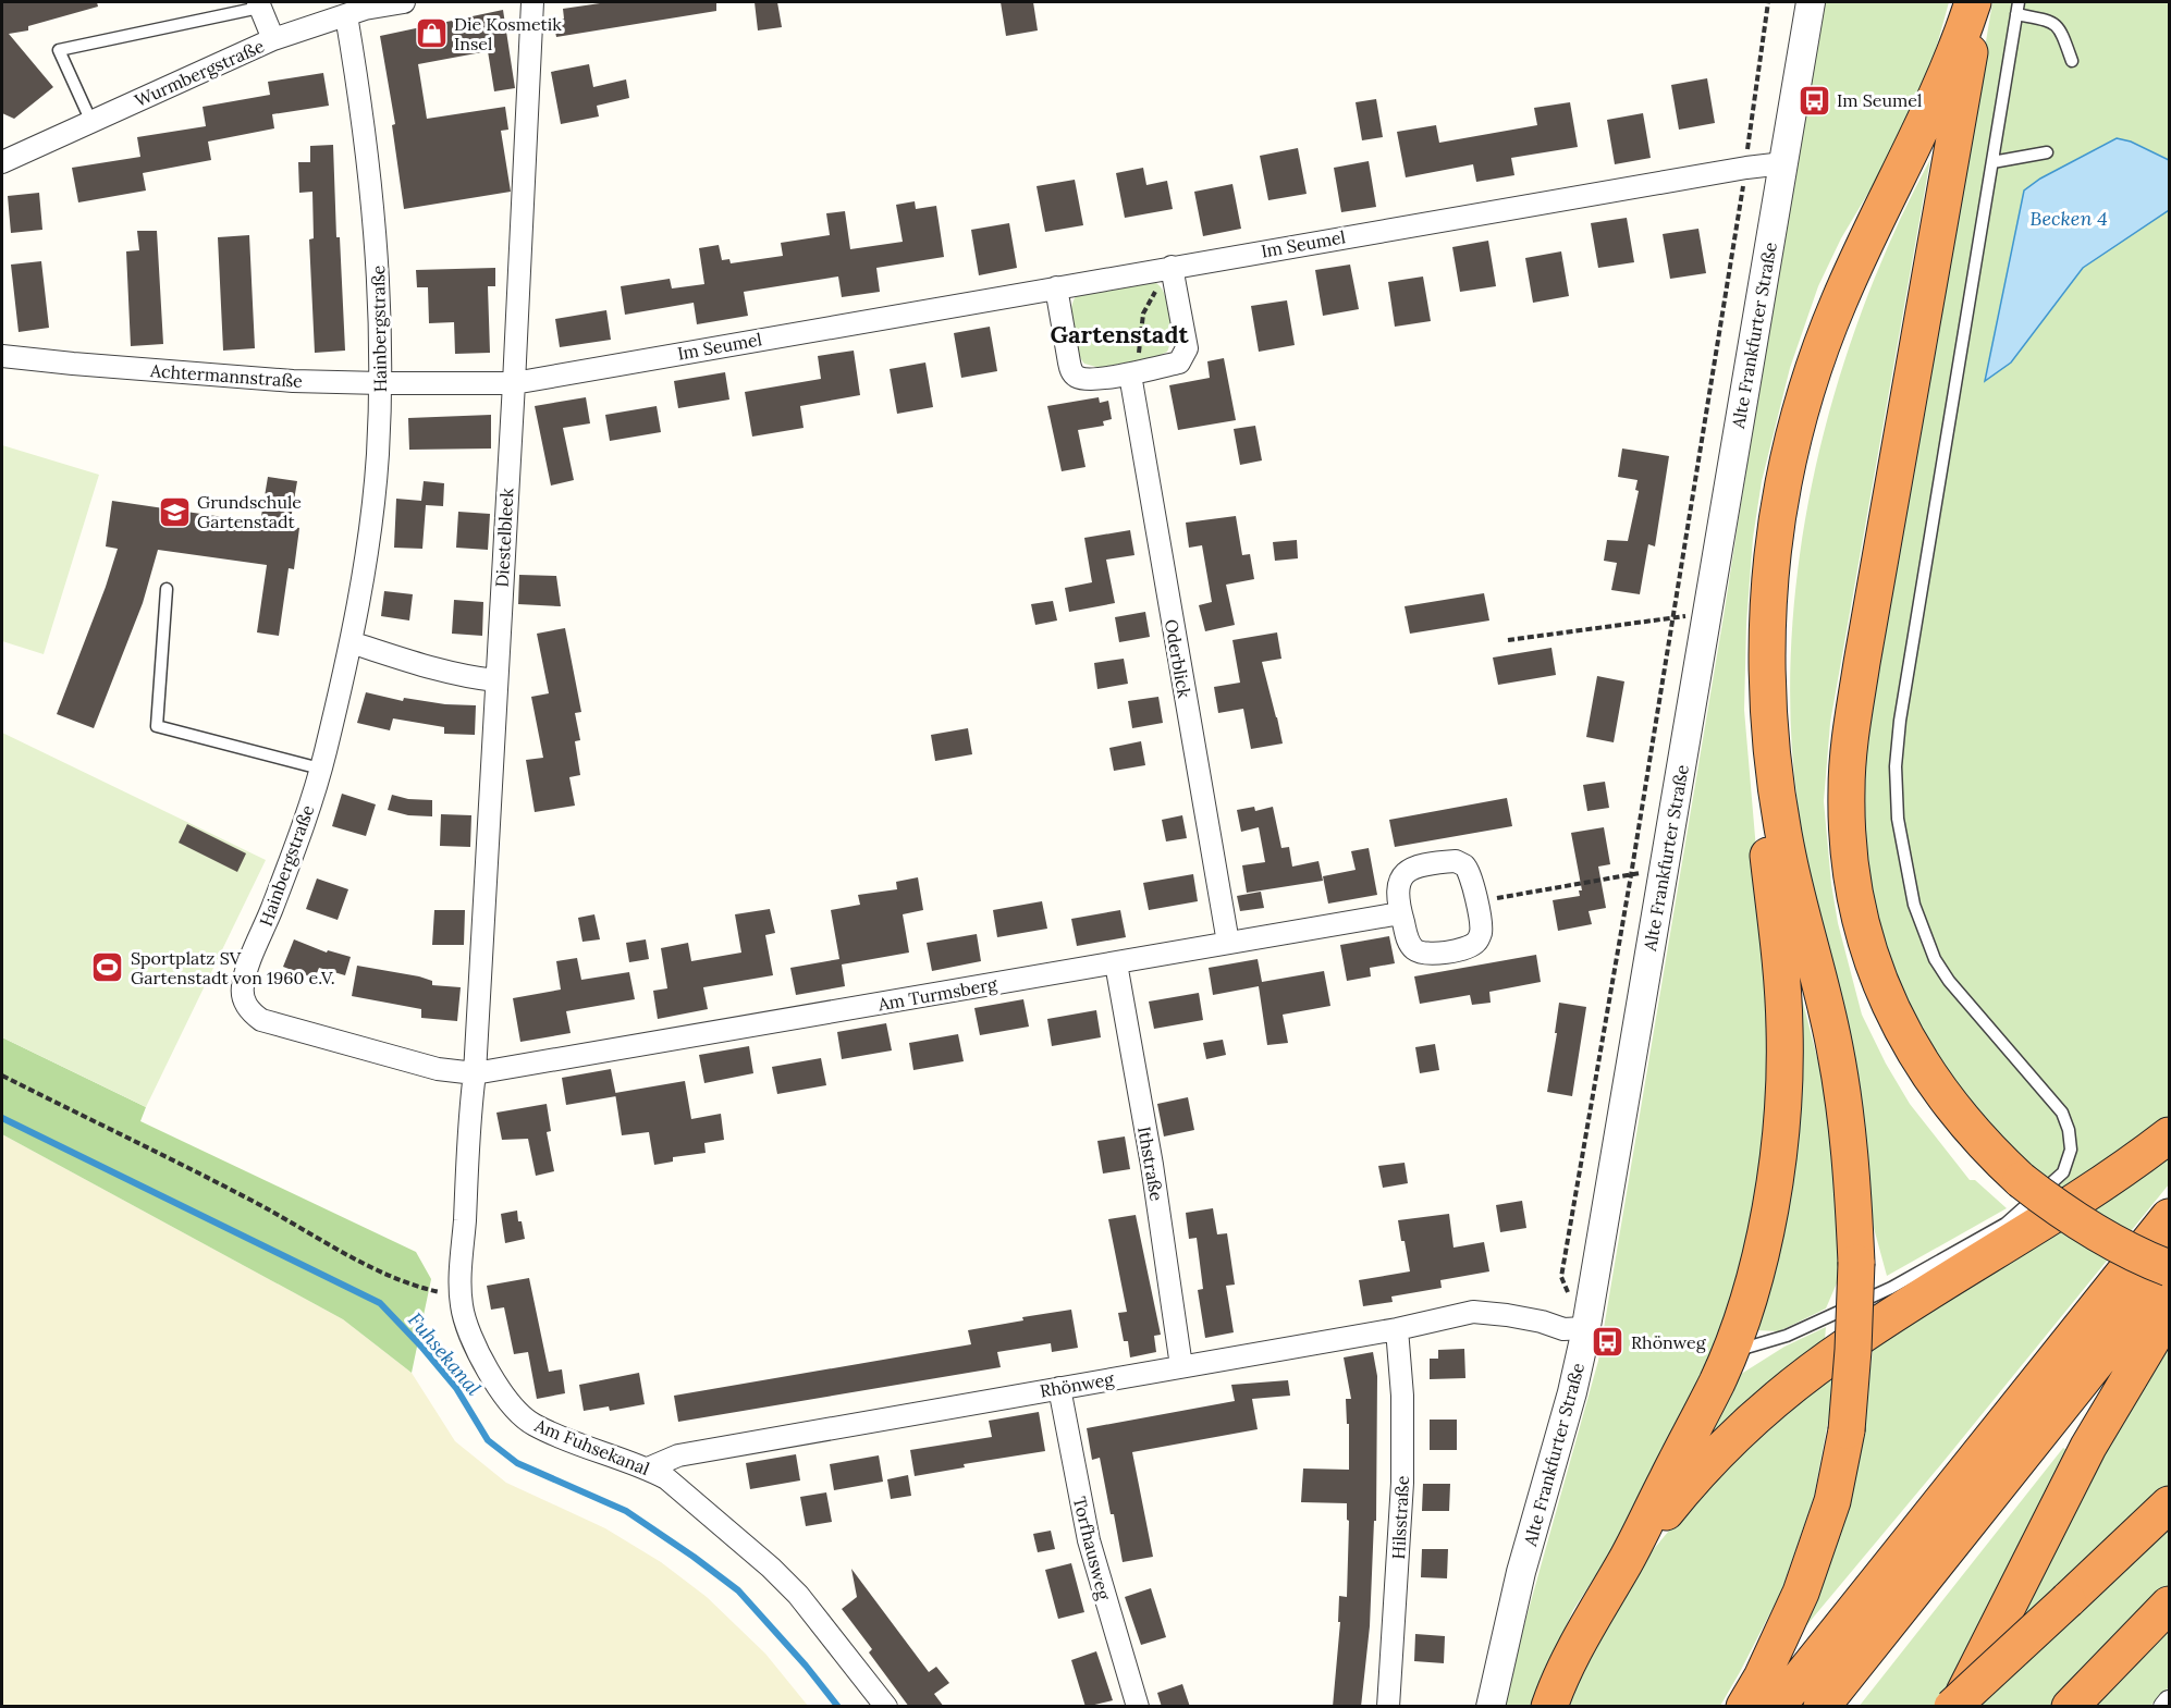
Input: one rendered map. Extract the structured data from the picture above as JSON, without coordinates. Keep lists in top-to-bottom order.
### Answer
{
  "streets": {
    "street": [
      "Wurmbergstraße",
      "Im Seumel",
      "Hainbergstraße",
      "Alte Frankfurter Straße",
      "Achtermannstraße",
      "Diestelbleek",
      "Oderblick",
      "Am Turmsberg",
      "Ithstraße",
      "Rhönweg",
      "Am Fuhsekanal",
      "Hilsstraße",
      "Torfhausweg"
    ]
  },
  "crossings": [
    ["Wurmbergstraße", "Hainbergstraße"],
    ["Im Seumel", "Hainbergstraße"],
    ["Im Seumel", "Alte Frankfurter Straße"],
    ["Im Seumel", "Achtermannstraße"],
    ["Im Seumel", "Diestelbleek"],
    ["Hainbergstraße", "Achtermannstraße"],
    ["Hainbergstraße", "Diestelbleek"],
    ["Hainbergstraße", "Am Turmsberg"],
    ["Hainbergstraße", "Am Fuhsekanal"],
    ["Alte Frankfurter Straße", "Rhönweg"],
    ["Diestelbleek", "Am Turmsberg"],
    ["Diestelbleek", "Am Fuhsekanal"],
    ["Oderblick", "Am Turmsberg"],
    ["Am Turmsberg", "Ithstraße"],
    ["Am Turmsberg", "Am Fuhsekanal"],
    ["Ithstraße", "Rhönweg"],
    ["Rhönweg", "Am Fuhsekanal"],
    ["Rhönweg", "Hilsstraße"],
    ["Rhönweg", "Torfhausweg"]
  ],
  "districts": ["Gartenstadt"],
  "water": ["Becken 4", "Fuhsekanal"],
  "places": {
    "shop": ["Die Kosmetik Insel"],
    "bus stop": ["Im Seumel", "Rhönweg"],
    "school or university": ["Grundschule Gartenstadt"],
    "sports": ["Sportplatz SV Gartenstadt von 1960 e.V."]
  }
}
